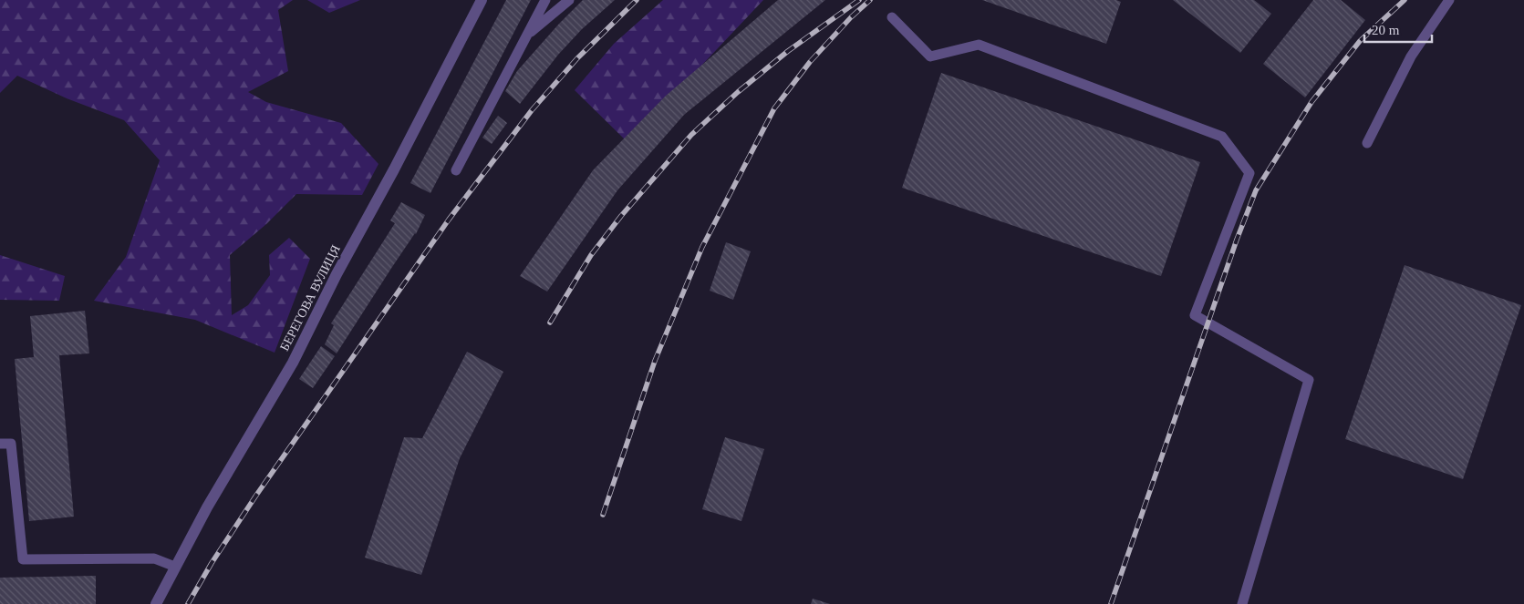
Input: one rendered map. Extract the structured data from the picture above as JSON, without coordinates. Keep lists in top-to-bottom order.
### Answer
{
  "streets": {
    "street": ["БЕРЕГОВА ВУЛИЦЯ"]
  },
  "scale_bar": "20 m"
}
